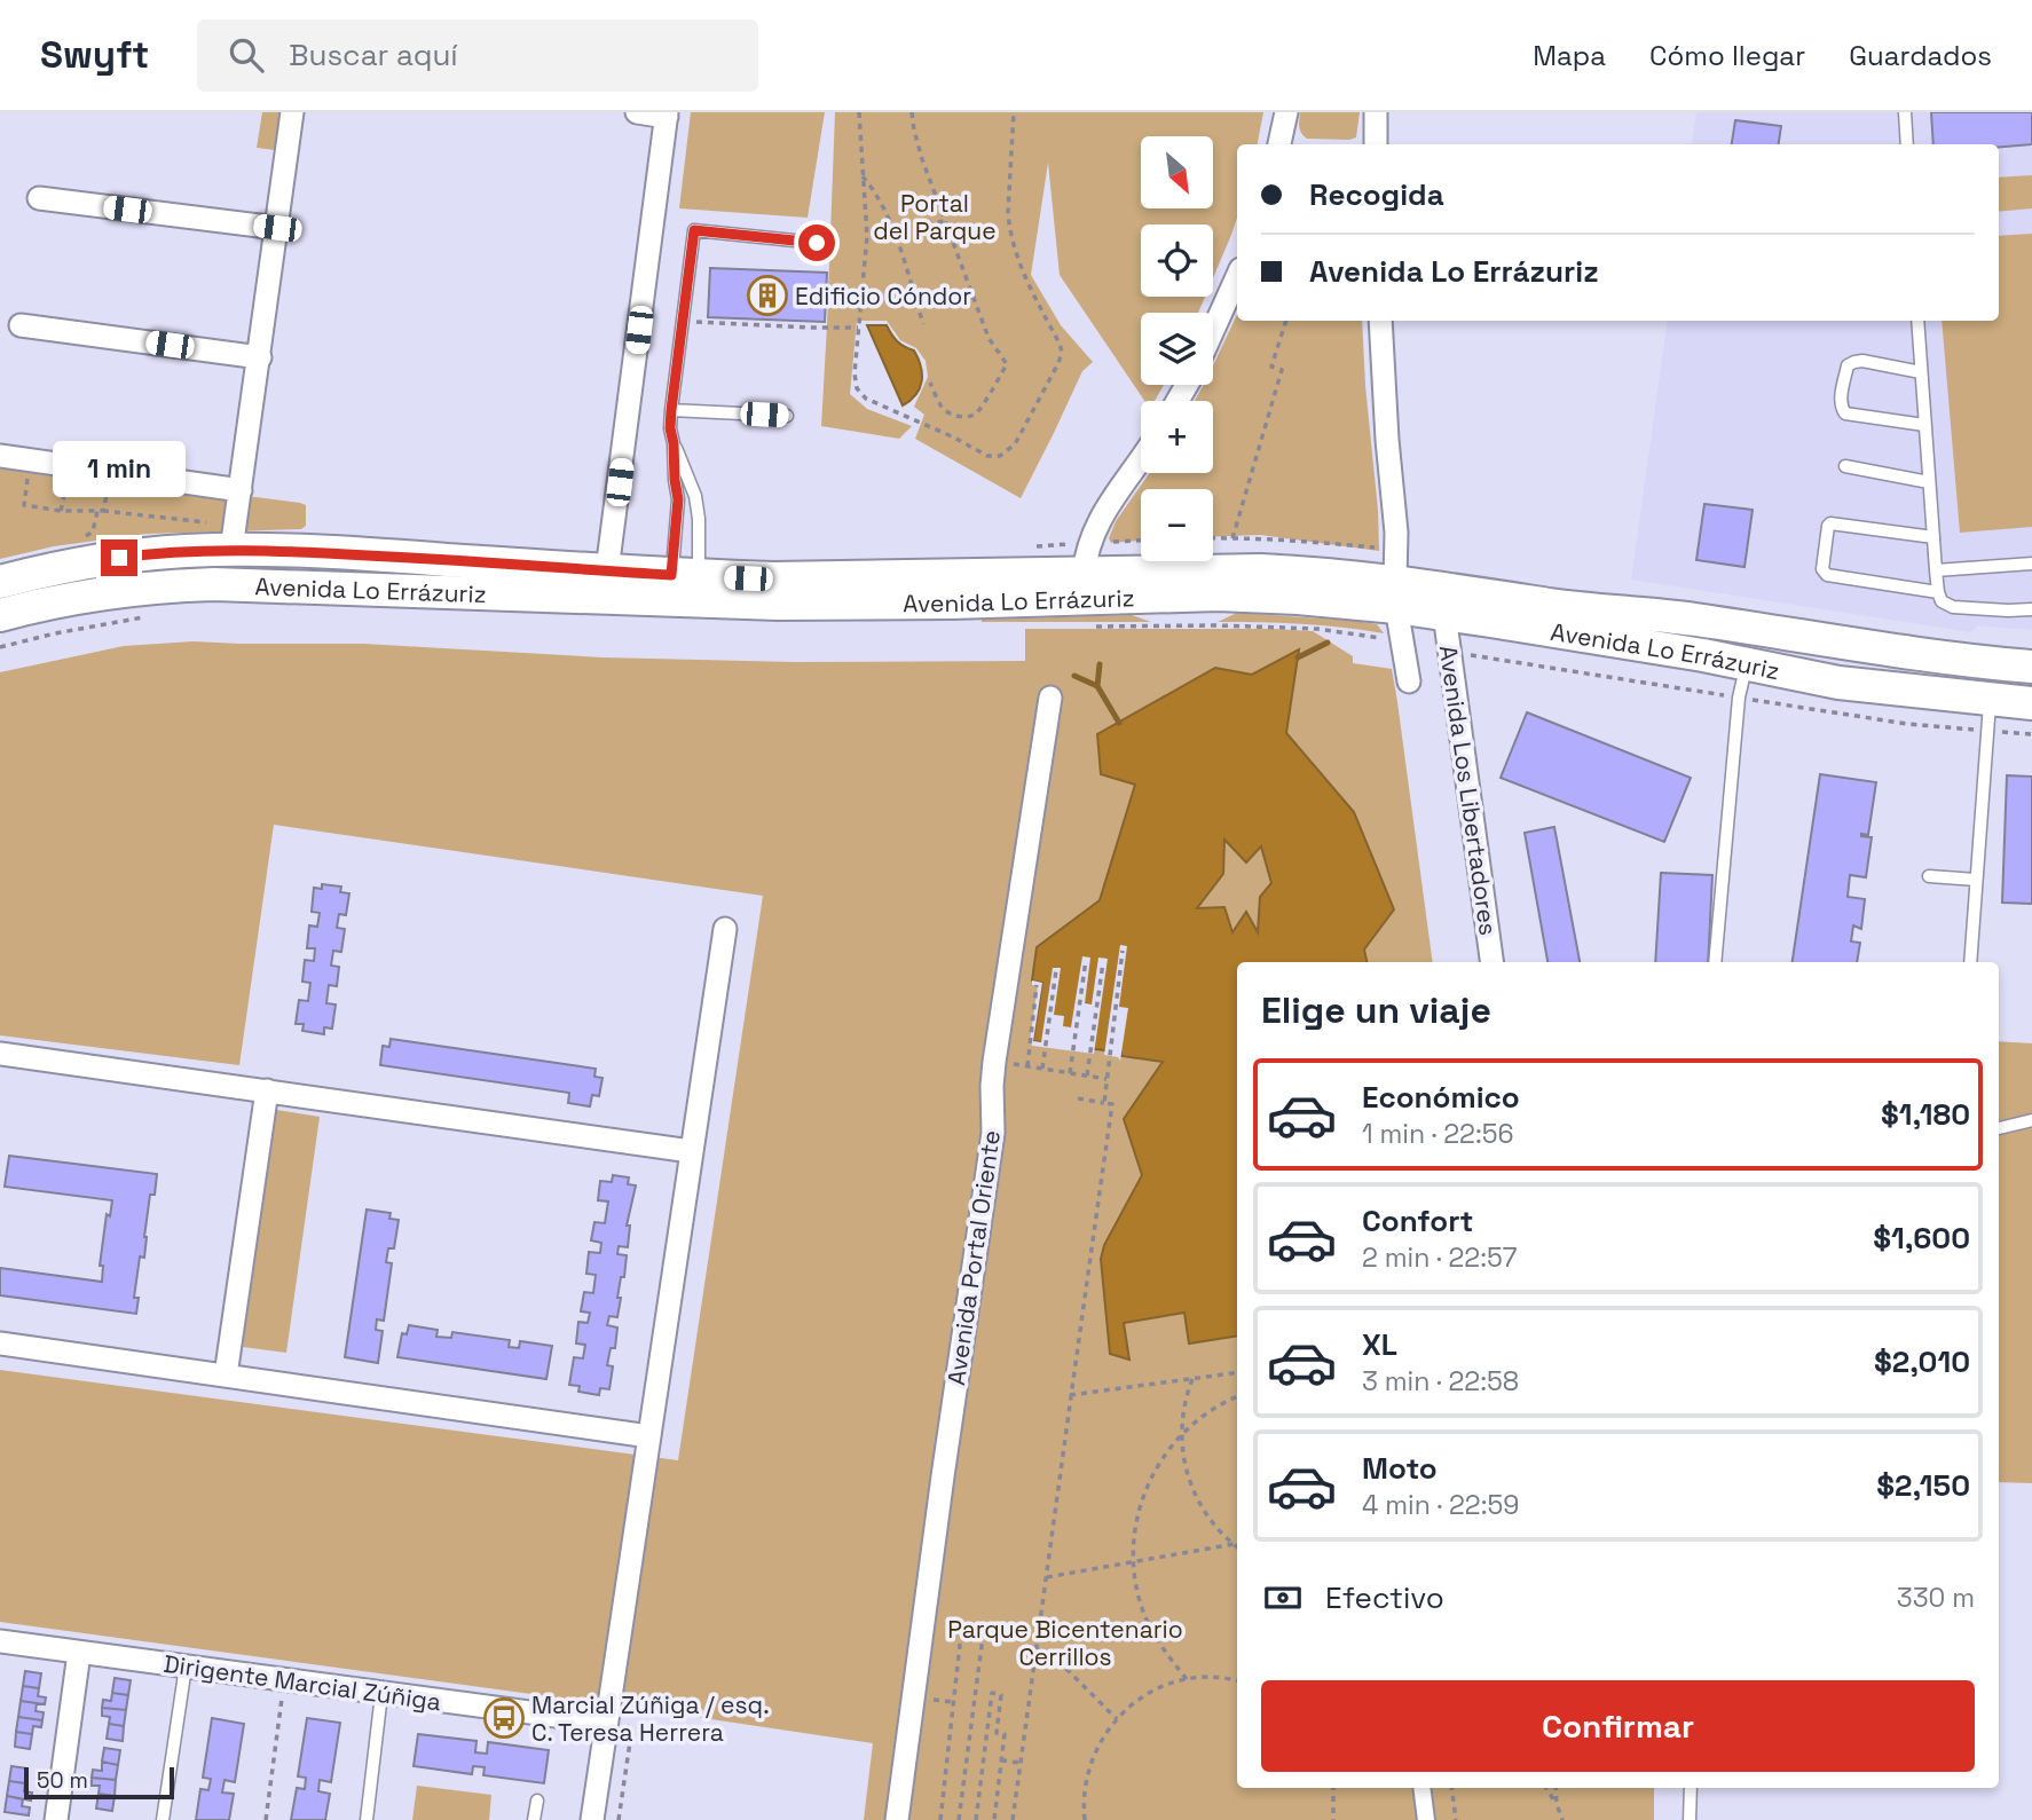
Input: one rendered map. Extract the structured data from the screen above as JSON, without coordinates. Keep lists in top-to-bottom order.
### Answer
{
  "streets": {
    "main road": ["Avenida Lo Errázuriz"],
    "street": ["Avenida Los Libertadores", "Avenida Portal Oriente", "Dirigente Marcial Zúñiga"]
  },
  "crossings": [
    ["Avenida Lo Errázuriz", "Avenida Los Libertadores"]
  ],
  "parks": ["Portal del Parque", "Parque Bicentenario Cerrillos"],
  "places": {
    "building": ["Edificio Cóndor"],
    "bus stop": ["Marcial Zúñiga / esq. C. Teresa Herrera"]
  },
  "scale_bar": "50 m",
  "north": "bottom right",
  "page": {
    "header": "Swyft",
    "search": "Buscar aquí",
    "nav": ["Mapa", "Cómo llegar", "Guardados"],
    "map_buttons": ["+", "−"],
    "banner": ["Recogida", "Avenida Lo Errázuriz"],
    "bubble": "1 min",
    "heading": "Elige un viaje",
    "list": [
      {
        "name": "Económico",
        "note": "1 min · 22:56",
        "value": "$1,180"
      },
      {
        "name": "Confort",
        "note": "2 min · 22:57",
        "value": "$1,600"
      },
      {
        "name": "XL",
        "note": "3 min · 22:58",
        "value": "$2,010"
      },
      {
        "name": "Moto",
        "note": "4 min · 22:59",
        "value": "$2,150"
      }
    ],
    "pay": ["Efectivo", "330 m"],
    "buttons": "Confirmar",
    "scale": "50 m"
  }
}
